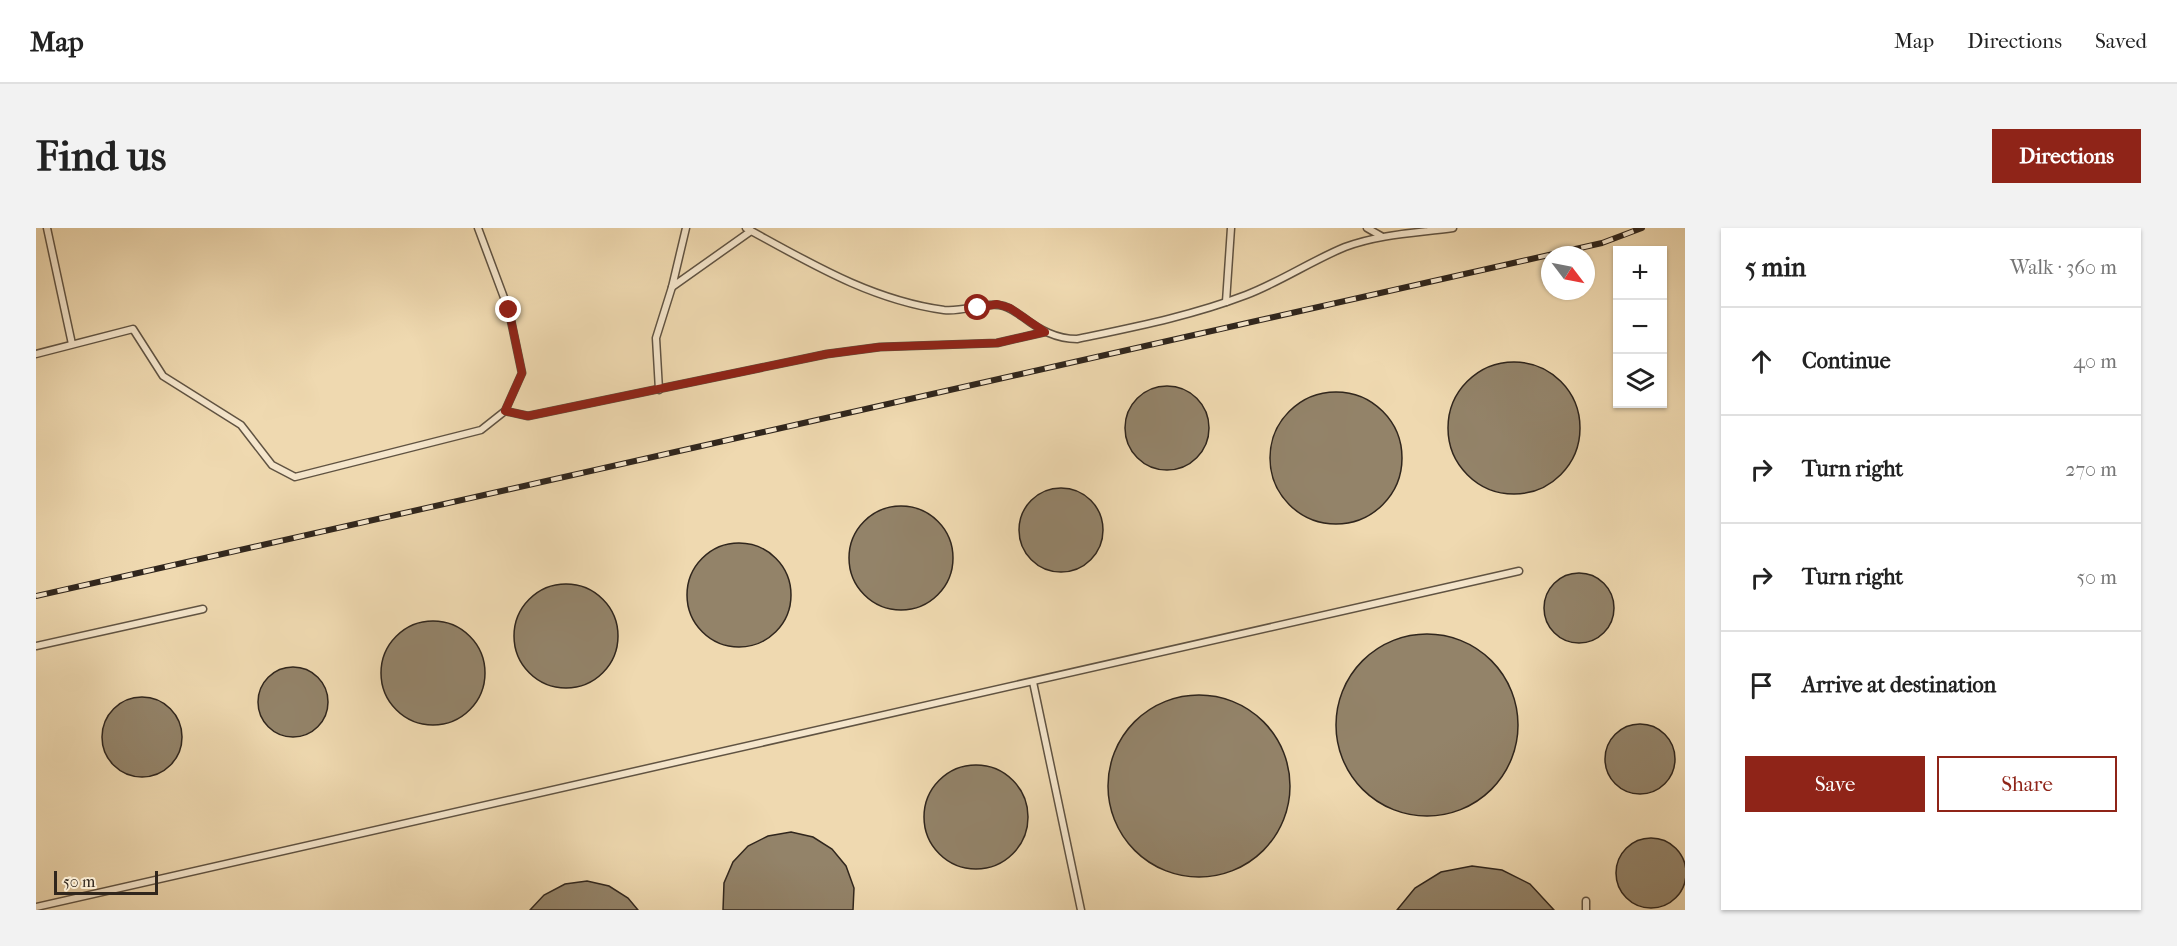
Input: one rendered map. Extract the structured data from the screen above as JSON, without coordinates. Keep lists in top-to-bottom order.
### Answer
{
  "scale_bar": "50 m",
  "north": "bottom right",
  "page": {
    "header": "Map",
    "nav": ["Map", "Directions", "Saved"],
    "buttons": [
      "Directions",
      ["Save", "Share"]
    ],
    "title": "Find us",
    "heading": ["5 min", "Walk · 360 m"],
    "map_buttons": ["+", "−"],
    "list": [
      ["Continue", "40 m"],
      ["Turn right", "270 m"],
      ["Turn right", "50 m"],
      "Arrive at destination"
    ],
    "scale": "50 m"
  }
}
